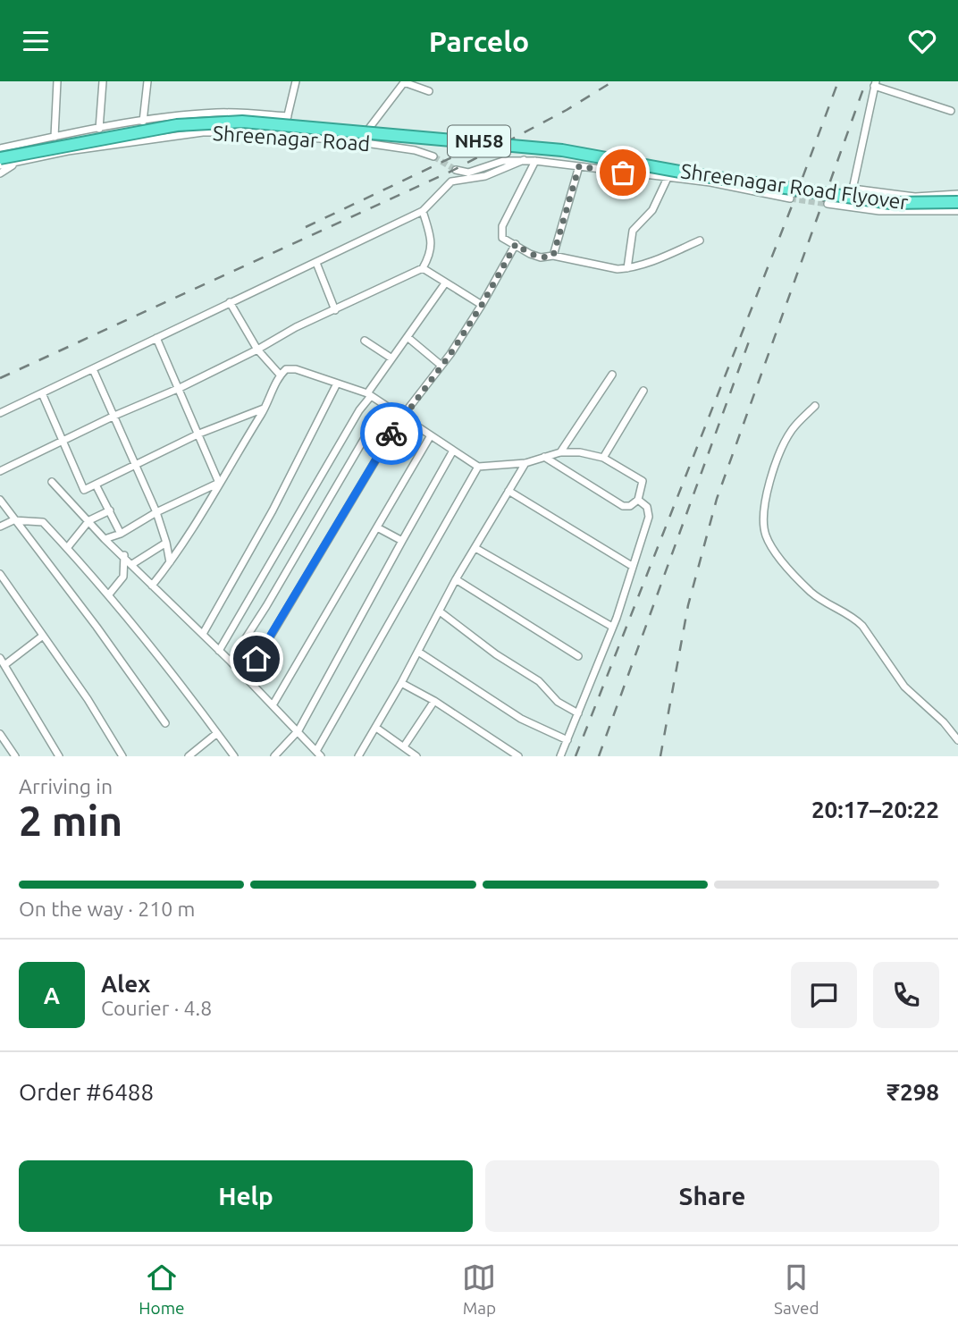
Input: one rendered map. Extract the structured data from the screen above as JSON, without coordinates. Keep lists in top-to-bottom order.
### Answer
{
  "streets": {
    "highway": ["NH58", "Shreenagar Road Flyover"],
    "street": ["Shreenagar Road"]
  },
  "page": {
    "header": "Parcelo",
    "heading": ["2 min", "Arriving in", "20:17–20:22"],
    "panel": [
      "Alex",
      "Courier · 4.8",
      "Order #6488",
      "₹298"
    ],
    "bar": "On the way · 210 m",
    "round": "A",
    "buttons": ["Help", "Share"],
    "tabs": ["Home", "Map", "Saved"]
  }
}
